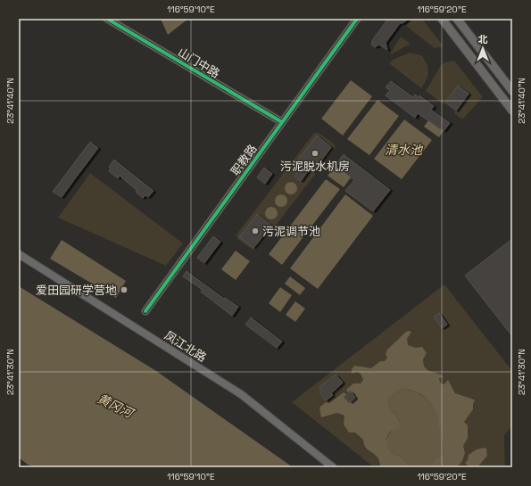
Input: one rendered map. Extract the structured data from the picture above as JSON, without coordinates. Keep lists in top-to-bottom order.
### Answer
{
  "streets": {
    "street": ["山门中路", "职教路", "凤江北路"]
  },
  "crossings": [
    ["山门中路", "职教路"]
  ],
  "water": ["清水池", "黄冈河"],
  "places": ["污泥脱水机房", "污泥调节池", "爱田园研学营地"],
  "north": "top",
  "coordinates": [
    "116°59'10\"E",
    "116°59'20\"E",
    "23°41'40\"N",
    "23°41'30\"N"
  ]
}
